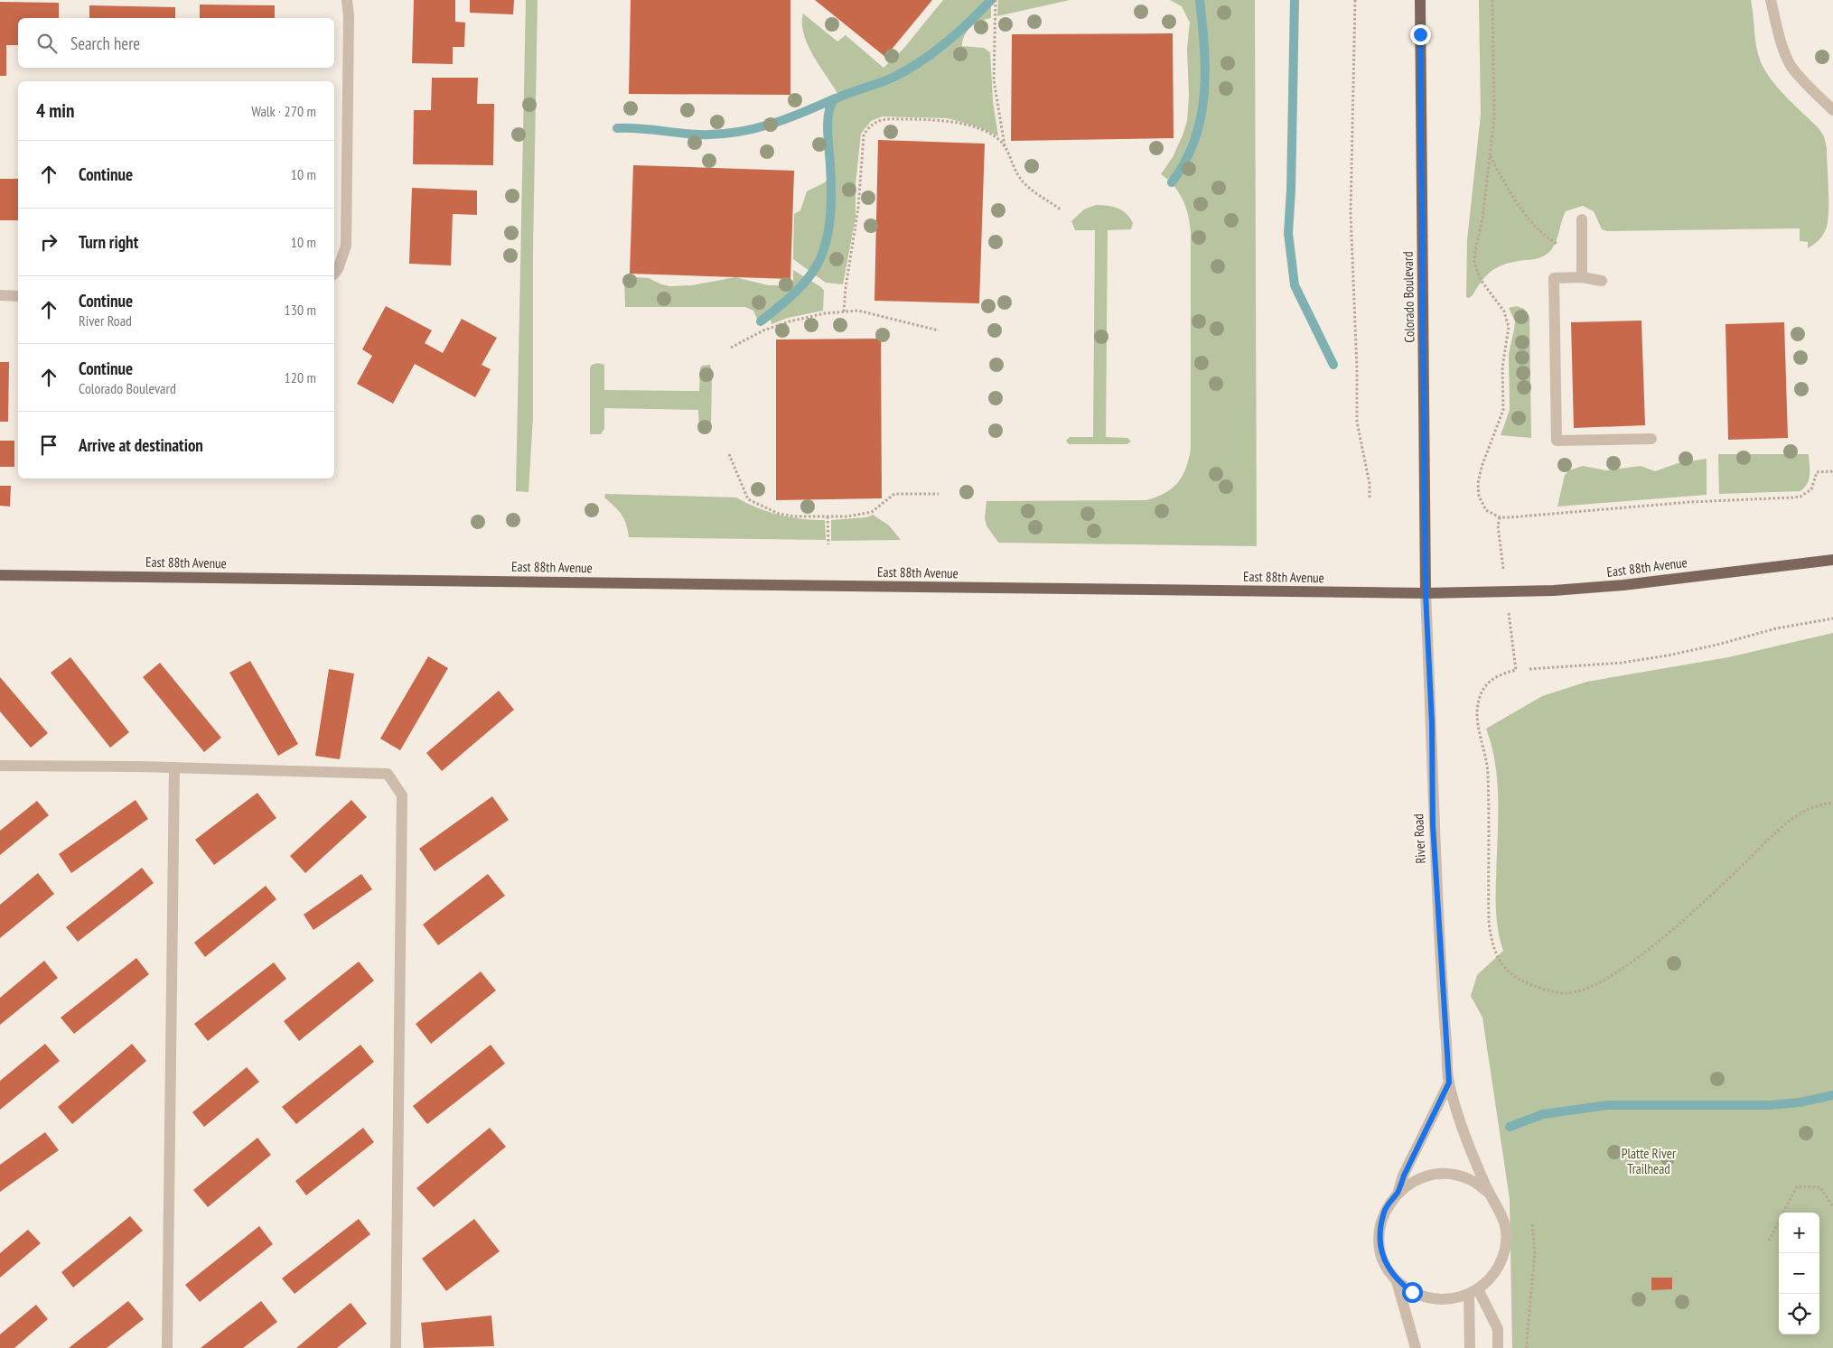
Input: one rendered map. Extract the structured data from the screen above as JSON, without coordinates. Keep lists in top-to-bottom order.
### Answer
{
  "streets": {
    "main road": ["Colorado Boulevard", "East 88th Avenue"],
    "street": ["River Road"]
  },
  "crossings": [
    ["Colorado Boulevard", "East 88th Avenue"],
    ["Colorado Boulevard", "River Road"],
    ["East 88th Avenue", "River Road"]
  ],
  "parks": ["Platte River Trailhead"],
  "page": {
    "search": "Search here",
    "heading": ["4 min", "Walk · 270 m"],
    "list": [
      ["Continue", "10 m"],
      ["Turn right", "10 m"],
      ["Continue", "River Road", "130 m"],
      ["Continue", "Colorado Boulevard", "120 m"],
      "Arrive at destination"
    ],
    "map_buttons": ["+", "−"]
  }
}
